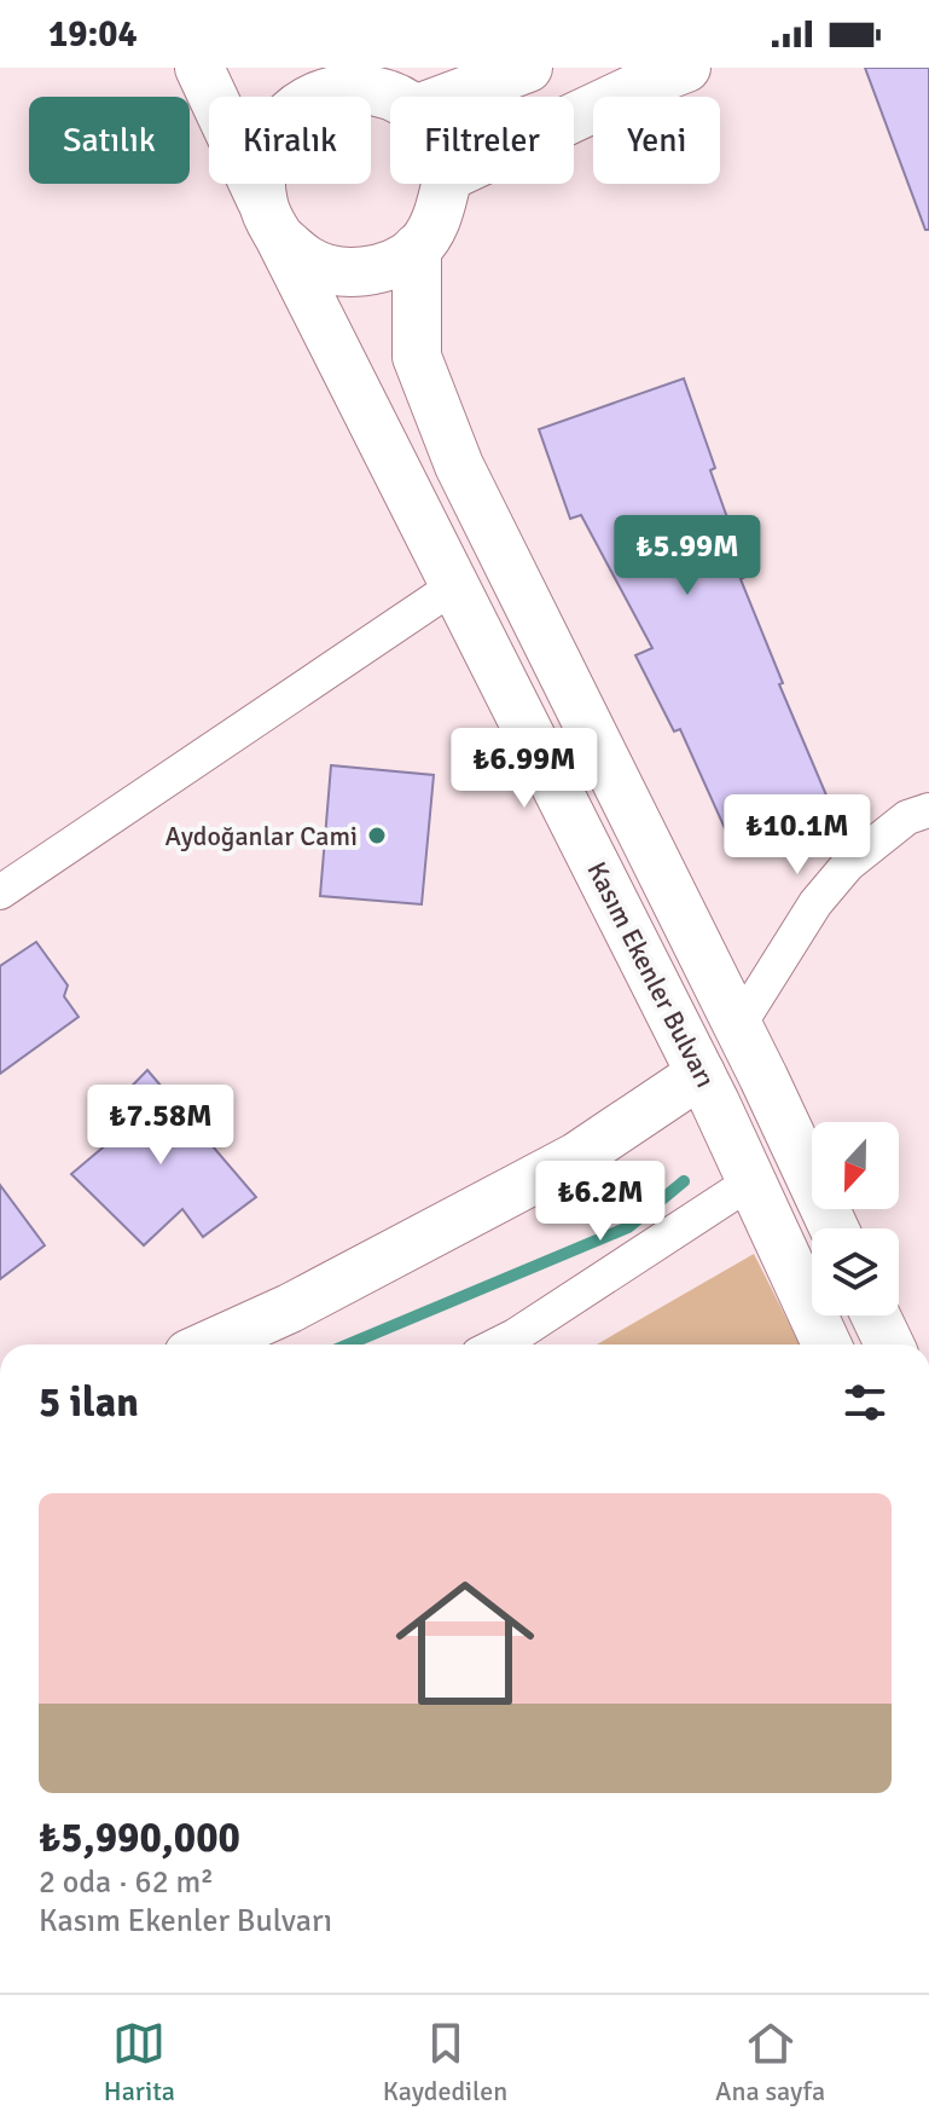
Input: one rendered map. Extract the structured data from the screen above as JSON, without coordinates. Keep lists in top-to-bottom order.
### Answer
{
  "streets": {
    "street": ["Kasım Ekenler Bulvarı"]
  },
  "places": ["Aydoğanlar Cami"],
  "north": "bottom",
  "page": {
    "status": "19:04",
    "chip": [
      "Satılık",
      "Kiralık",
      "Filtreler",
      "Yeni"
    ],
    "price": [
      "₺5.99M",
      "₺6.99M",
      "₺10.1M",
      "₺7.58M",
      "₺6.2M"
    ],
    "heading": "5 ilan",
    "list": [
      {
        "name": "₺5,990,000",
        "note": "2 oda · 62 m² · Kasım Ekenler Bulvarı"
      }
    ],
    "tabs": ["Harita", "Kaydedilen", "Ana sayfa"]
  }
}
